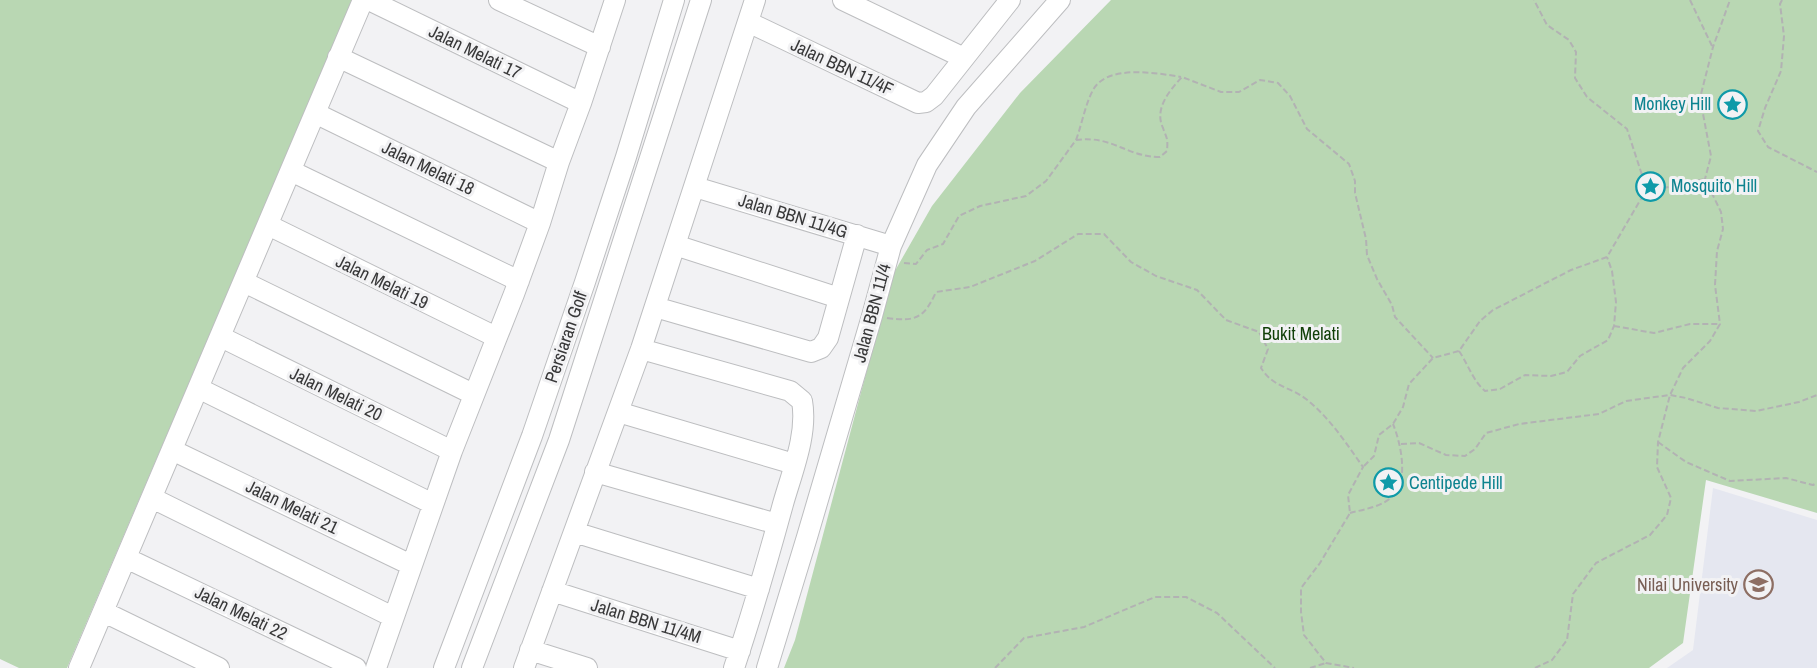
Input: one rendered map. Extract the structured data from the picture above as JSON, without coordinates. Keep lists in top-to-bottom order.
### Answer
{
  "streets": {
    "street": [
      "Jalan Melati 17",
      "Jalan BBN 11/4F",
      "Jalan Melati 18",
      "Jalan BBN 11/4G",
      "Jalan Melati 19",
      "Jalan BBN 11/4",
      "Persiaran Golf",
      "Jalan Melati 20",
      "Jalan Melati 21",
      "Jalan Melati 22",
      "Jalan BBN 11/4M"
    ]
  },
  "crossings": [
    ["Jalan BBN 11/4G", "Jalan BBN 11/4"]
  ],
  "parks": ["Bukit Melati"],
  "places": {
    "place": ["Monkey Hill", "Mosquito Hill", "Centipede Hill"],
    "school or university": ["Nilai University"]
  }
}
